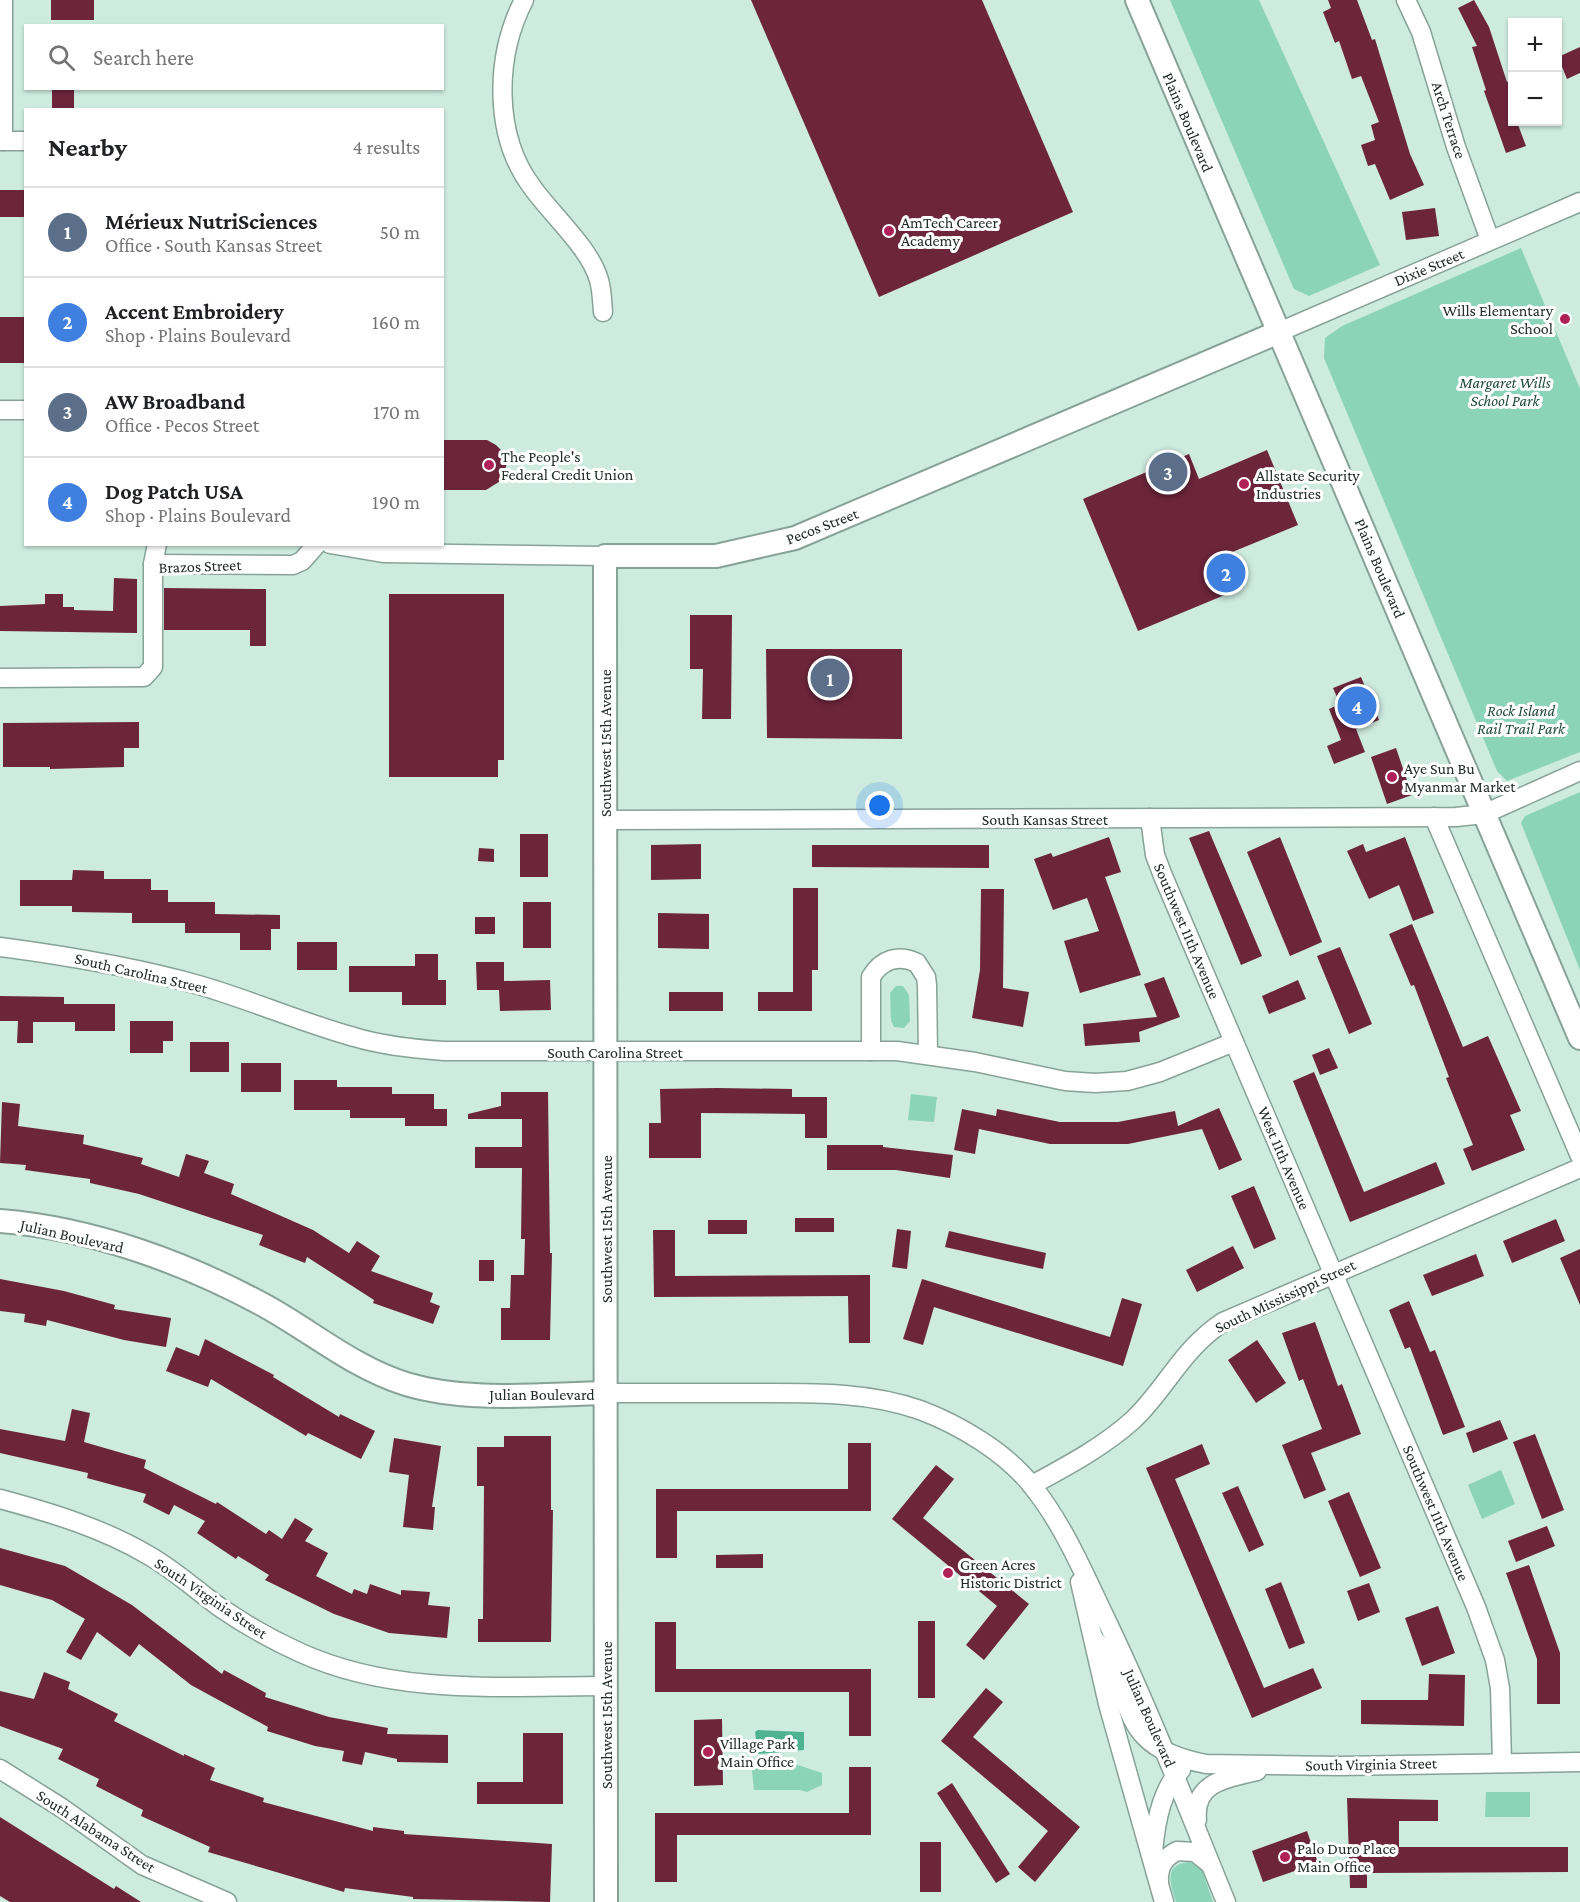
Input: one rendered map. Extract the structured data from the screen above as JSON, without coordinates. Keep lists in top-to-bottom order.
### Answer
{
  "streets": {
    "main road": [
      "Plains Boulevard",
      "Pecos Street",
      "Southwest 15th Avenue",
      "Julian Boulevard"
    ],
    "street": [
      "Arch Terrace",
      "Dixie Street",
      "Brazos Street",
      "South Kansas Street",
      "Southwest 11th Avenue",
      "South Carolina Street",
      "West 11th Avenue",
      "South Mississippi Street",
      "South Virginia Street",
      "South Alabama Street"
    ]
  },
  "crossings": [
    ["Arch Terrace", "Dixie Street"],
    ["Plains Boulevard", "Dixie Street"],
    ["Plains Boulevard", "Pecos Street"],
    ["Plains Boulevard", "South Kansas Street"],
    ["Dixie Street", "Pecos Street"],
    ["Pecos Street", "Southwest 15th Avenue"],
    ["Southwest 15th Avenue", "South Kansas Street"],
    ["Southwest 15th Avenue", "South Carolina Street"],
    ["Southwest 15th Avenue", "Julian Boulevard"],
    ["Southwest 15th Avenue", "South Virginia Street"],
    ["South Kansas Street", "Southwest 11th Avenue"],
    ["Southwest 11th Avenue", "South Carolina Street"],
    ["Southwest 11th Avenue", "West 11th Avenue"],
    ["Southwest 11th Avenue", "South Mississippi Street"],
    ["Southwest 11th Avenue", "South Virginia Street"],
    ["South Carolina Street", "West 11th Avenue"],
    ["West 11th Avenue", "South Mississippi Street"],
    ["Julian Boulevard", "South Mississippi Street"],
    ["Julian Boulevard", "South Virginia Street"]
  ],
  "parks": ["Margaret Wills School Park", "Rock Island Rail Trail Park"],
  "places": [
    "AmTech Career Academy",
    "Wills Elementary School",
    "The People's Federal Credit Union",
    "Allstate Security Industries",
    "Aye Sun Bu Myanmar Market",
    "Green Acres Historic District",
    "Village Park Main Office",
    "Palo Duro Place Main Office"
  ],
  "page": {
    "map_buttons": ["+", "−"],
    "search": "Search here",
    "heading": ["Nearby", "4 results"],
    "list": [
      {
        "mark": "1",
        "name": "Mérieux NutriSciences",
        "note": "Office · South Kansas Street",
        "value": "50 m"
      },
      {
        "mark": "2",
        "name": "Accent Embroidery",
        "note": "Shop · Plains Boulevard",
        "value": "160 m"
      },
      {
        "mark": "3",
        "name": "AW Broadband",
        "note": "Office · Pecos Street",
        "value": "170 m"
      },
      {
        "mark": "4",
        "name": "Dog Patch USA",
        "note": "Shop · Plains Boulevard",
        "value": "190 m"
      }
    ],
    "pins": [
      "3",
      "2",
      "1",
      "4"
    ]
  }
}
